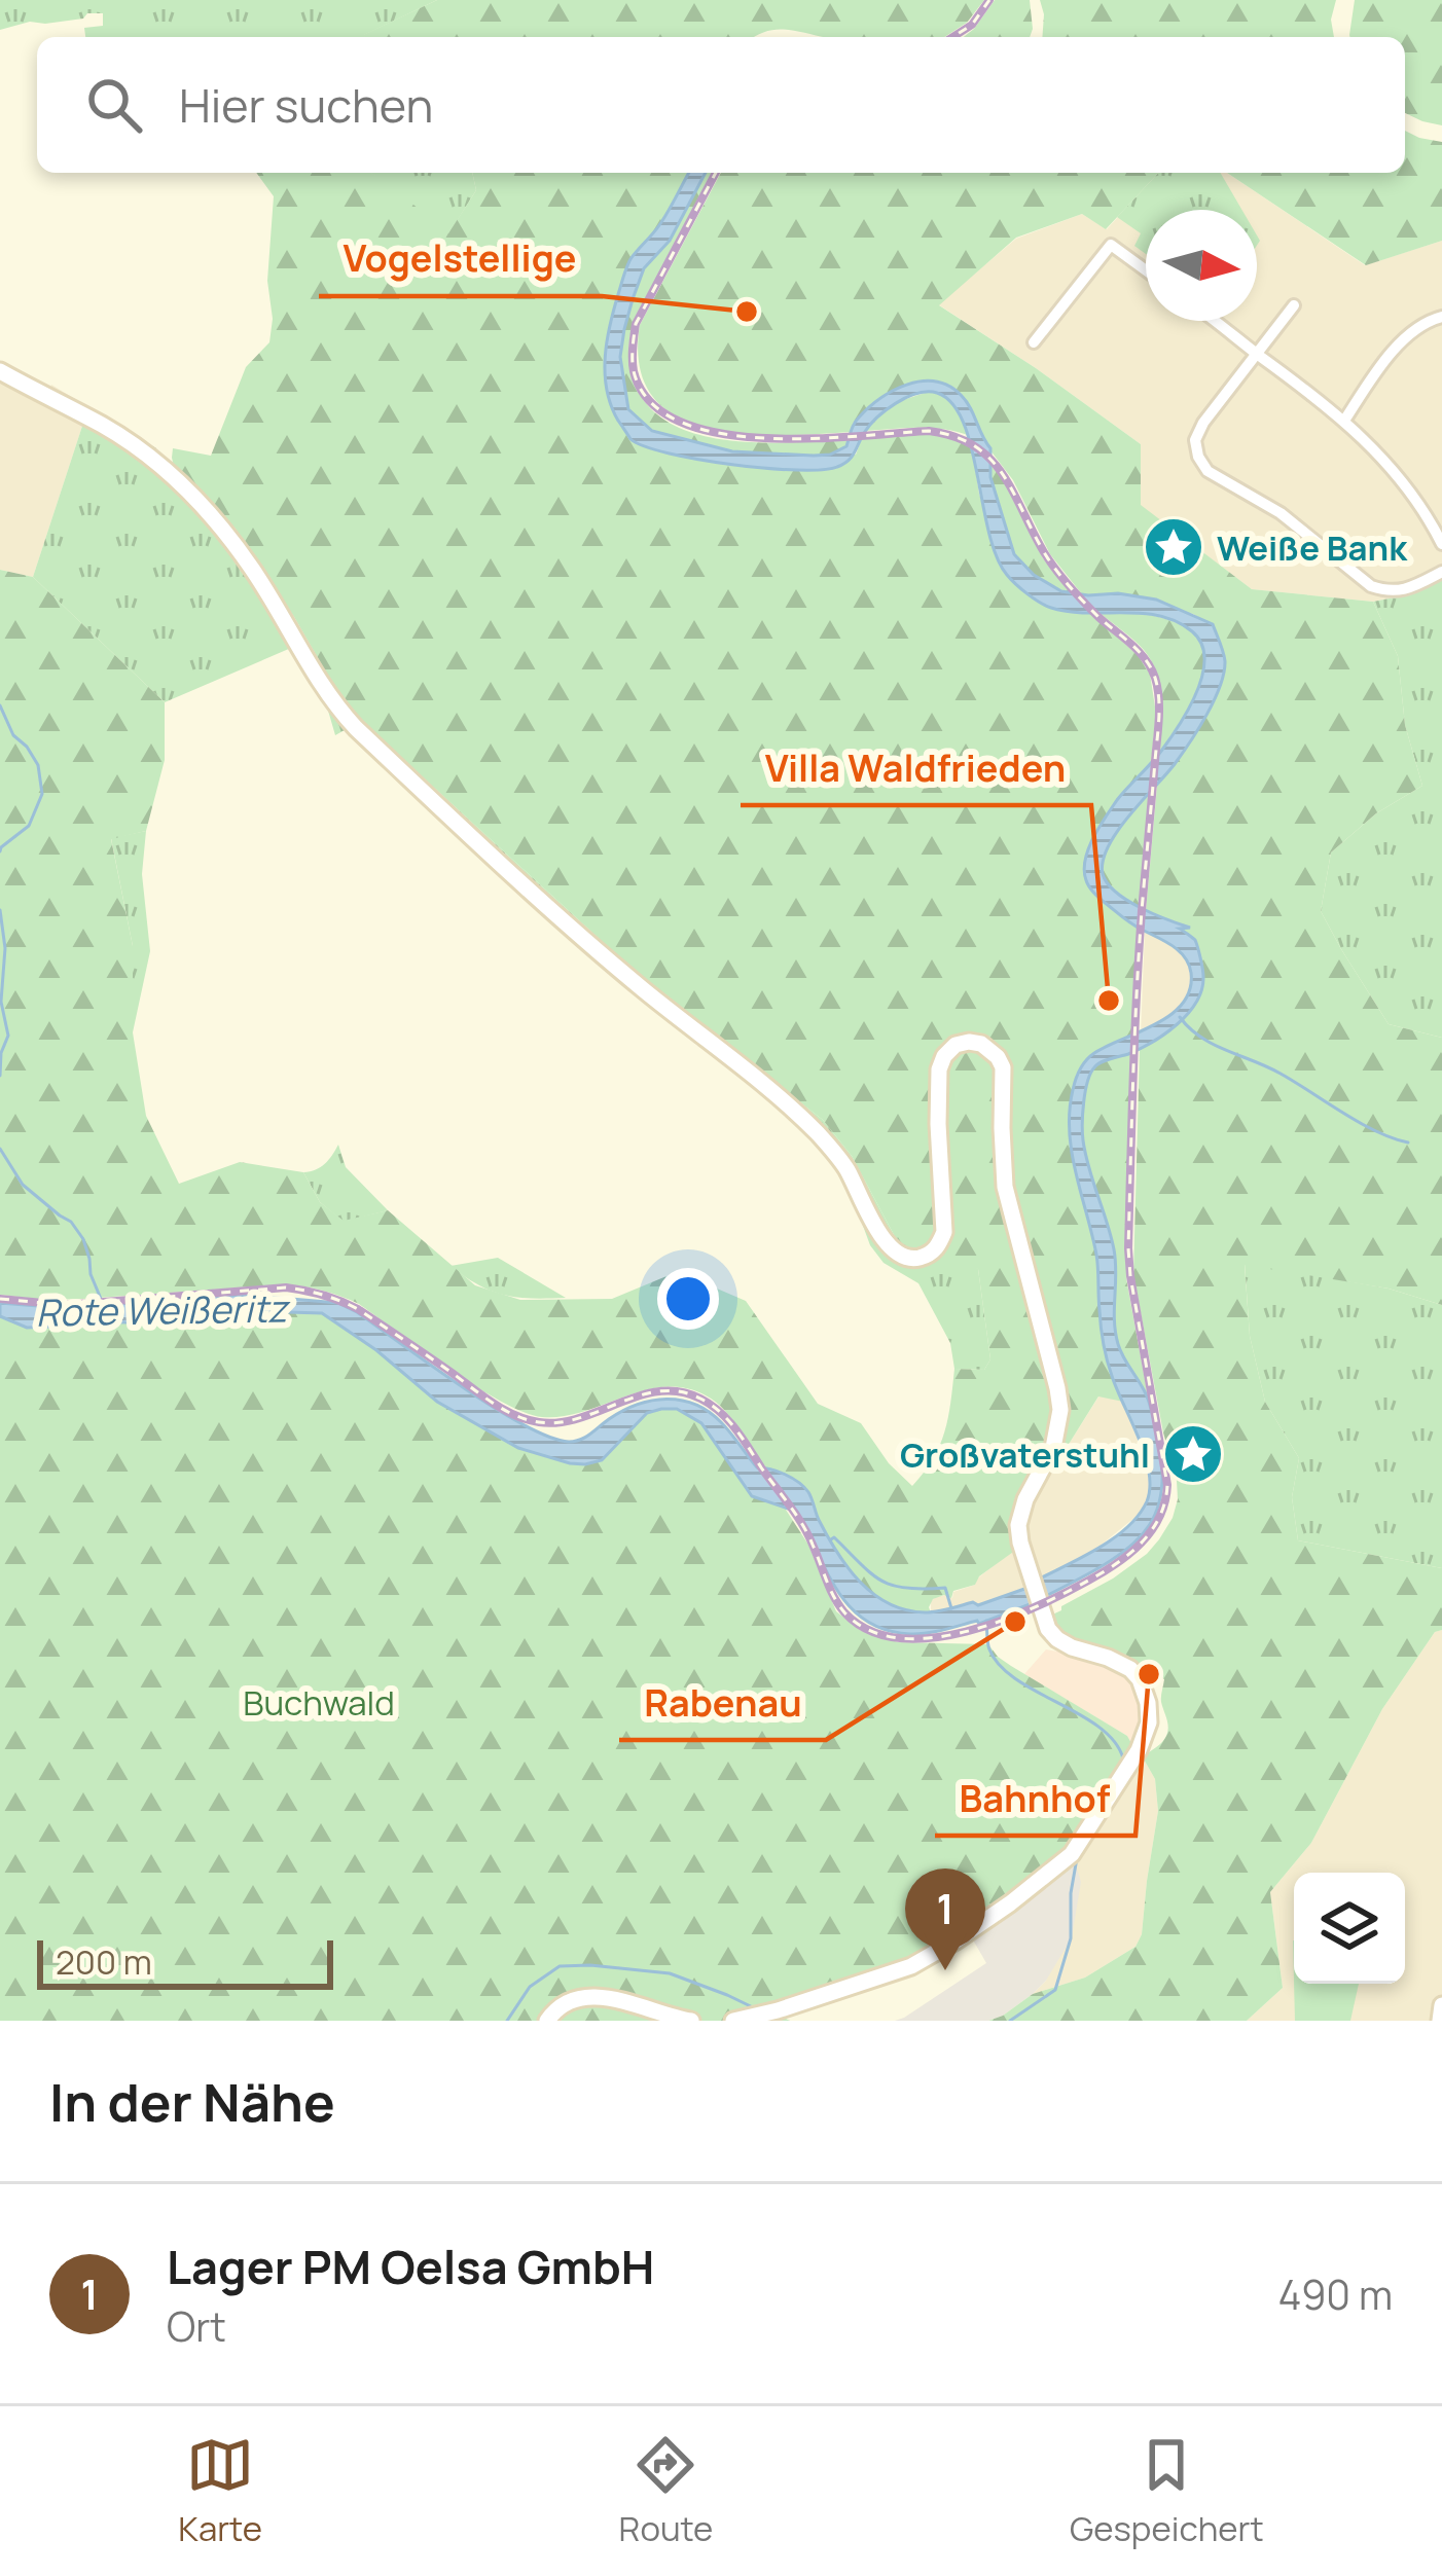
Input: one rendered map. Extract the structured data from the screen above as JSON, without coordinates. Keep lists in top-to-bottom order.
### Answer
{
  "water": ["Rote Weißeritz"],
  "parks": ["Buchwald"],
  "places": {
    "other": [
      "Vogelstellige",
      "Villa Waldfrieden",
      "Rabenau",
      "Bahnhof"
    ],
    "place": ["Weiße Bank", "Großvaterstuhl"]
  },
  "scale_bar": "200 m",
  "north": "right",
  "page": {
    "search": "Hier suchen",
    "pins": "1",
    "scale": "200 m",
    "heading": "In der Nähe",
    "list": [
      {
        "mark": "1",
        "name": "Lager PM Oelsa GmbH",
        "note": "Ort",
        "value": "490 m"
      }
    ],
    "nav": ["Karte", "Route", "Gespeichert"]
  }
}
